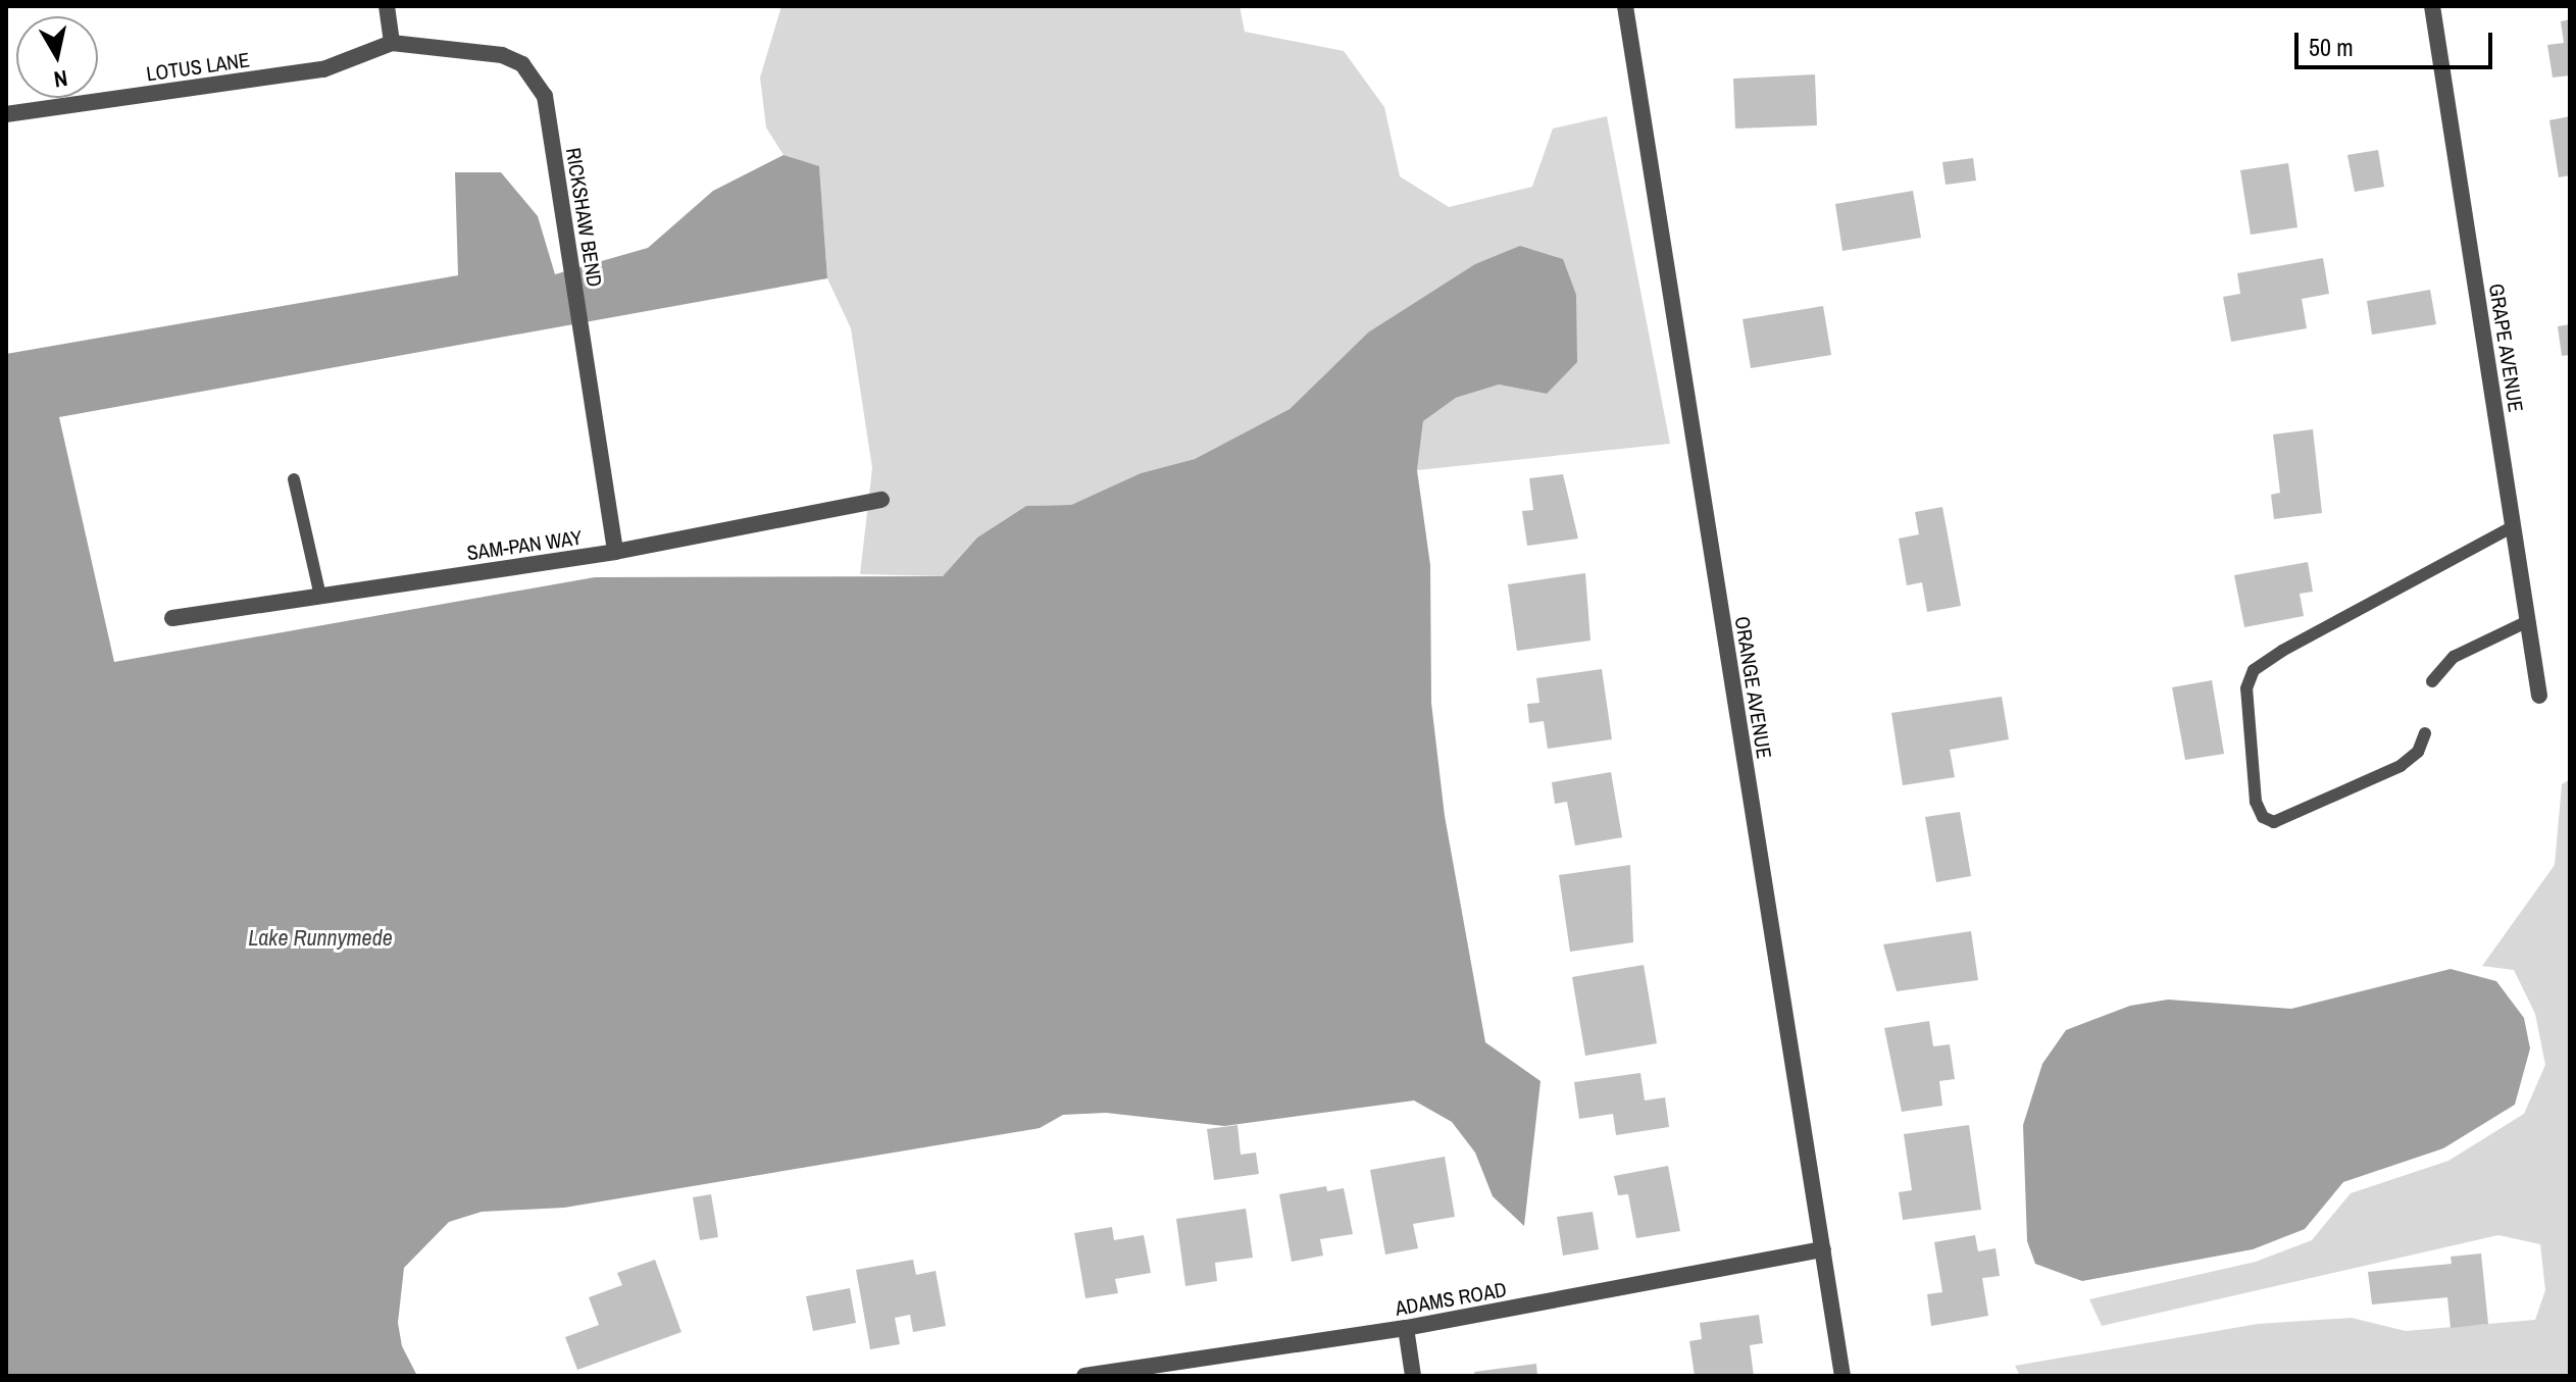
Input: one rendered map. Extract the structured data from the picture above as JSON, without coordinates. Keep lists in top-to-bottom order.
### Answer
{
  "streets": {
    "street": [
      "LOTUS LANE",
      "RICKSHAW BEND",
      "GRAPE AVENUE",
      "SAM-PAN WAY",
      "ORANGE AVENUE",
      "ADAMS ROAD"
    ]
  },
  "crossings": [
    ["LOTUS LANE", "RICKSHAW BEND"],
    ["RICKSHAW BEND", "SAM-PAN WAY"],
    ["ORANGE AVENUE", "ADAMS ROAD"]
  ],
  "water": ["Lake Runnymede"],
  "scale_bar": "50 m",
  "north": "bottom"
}
